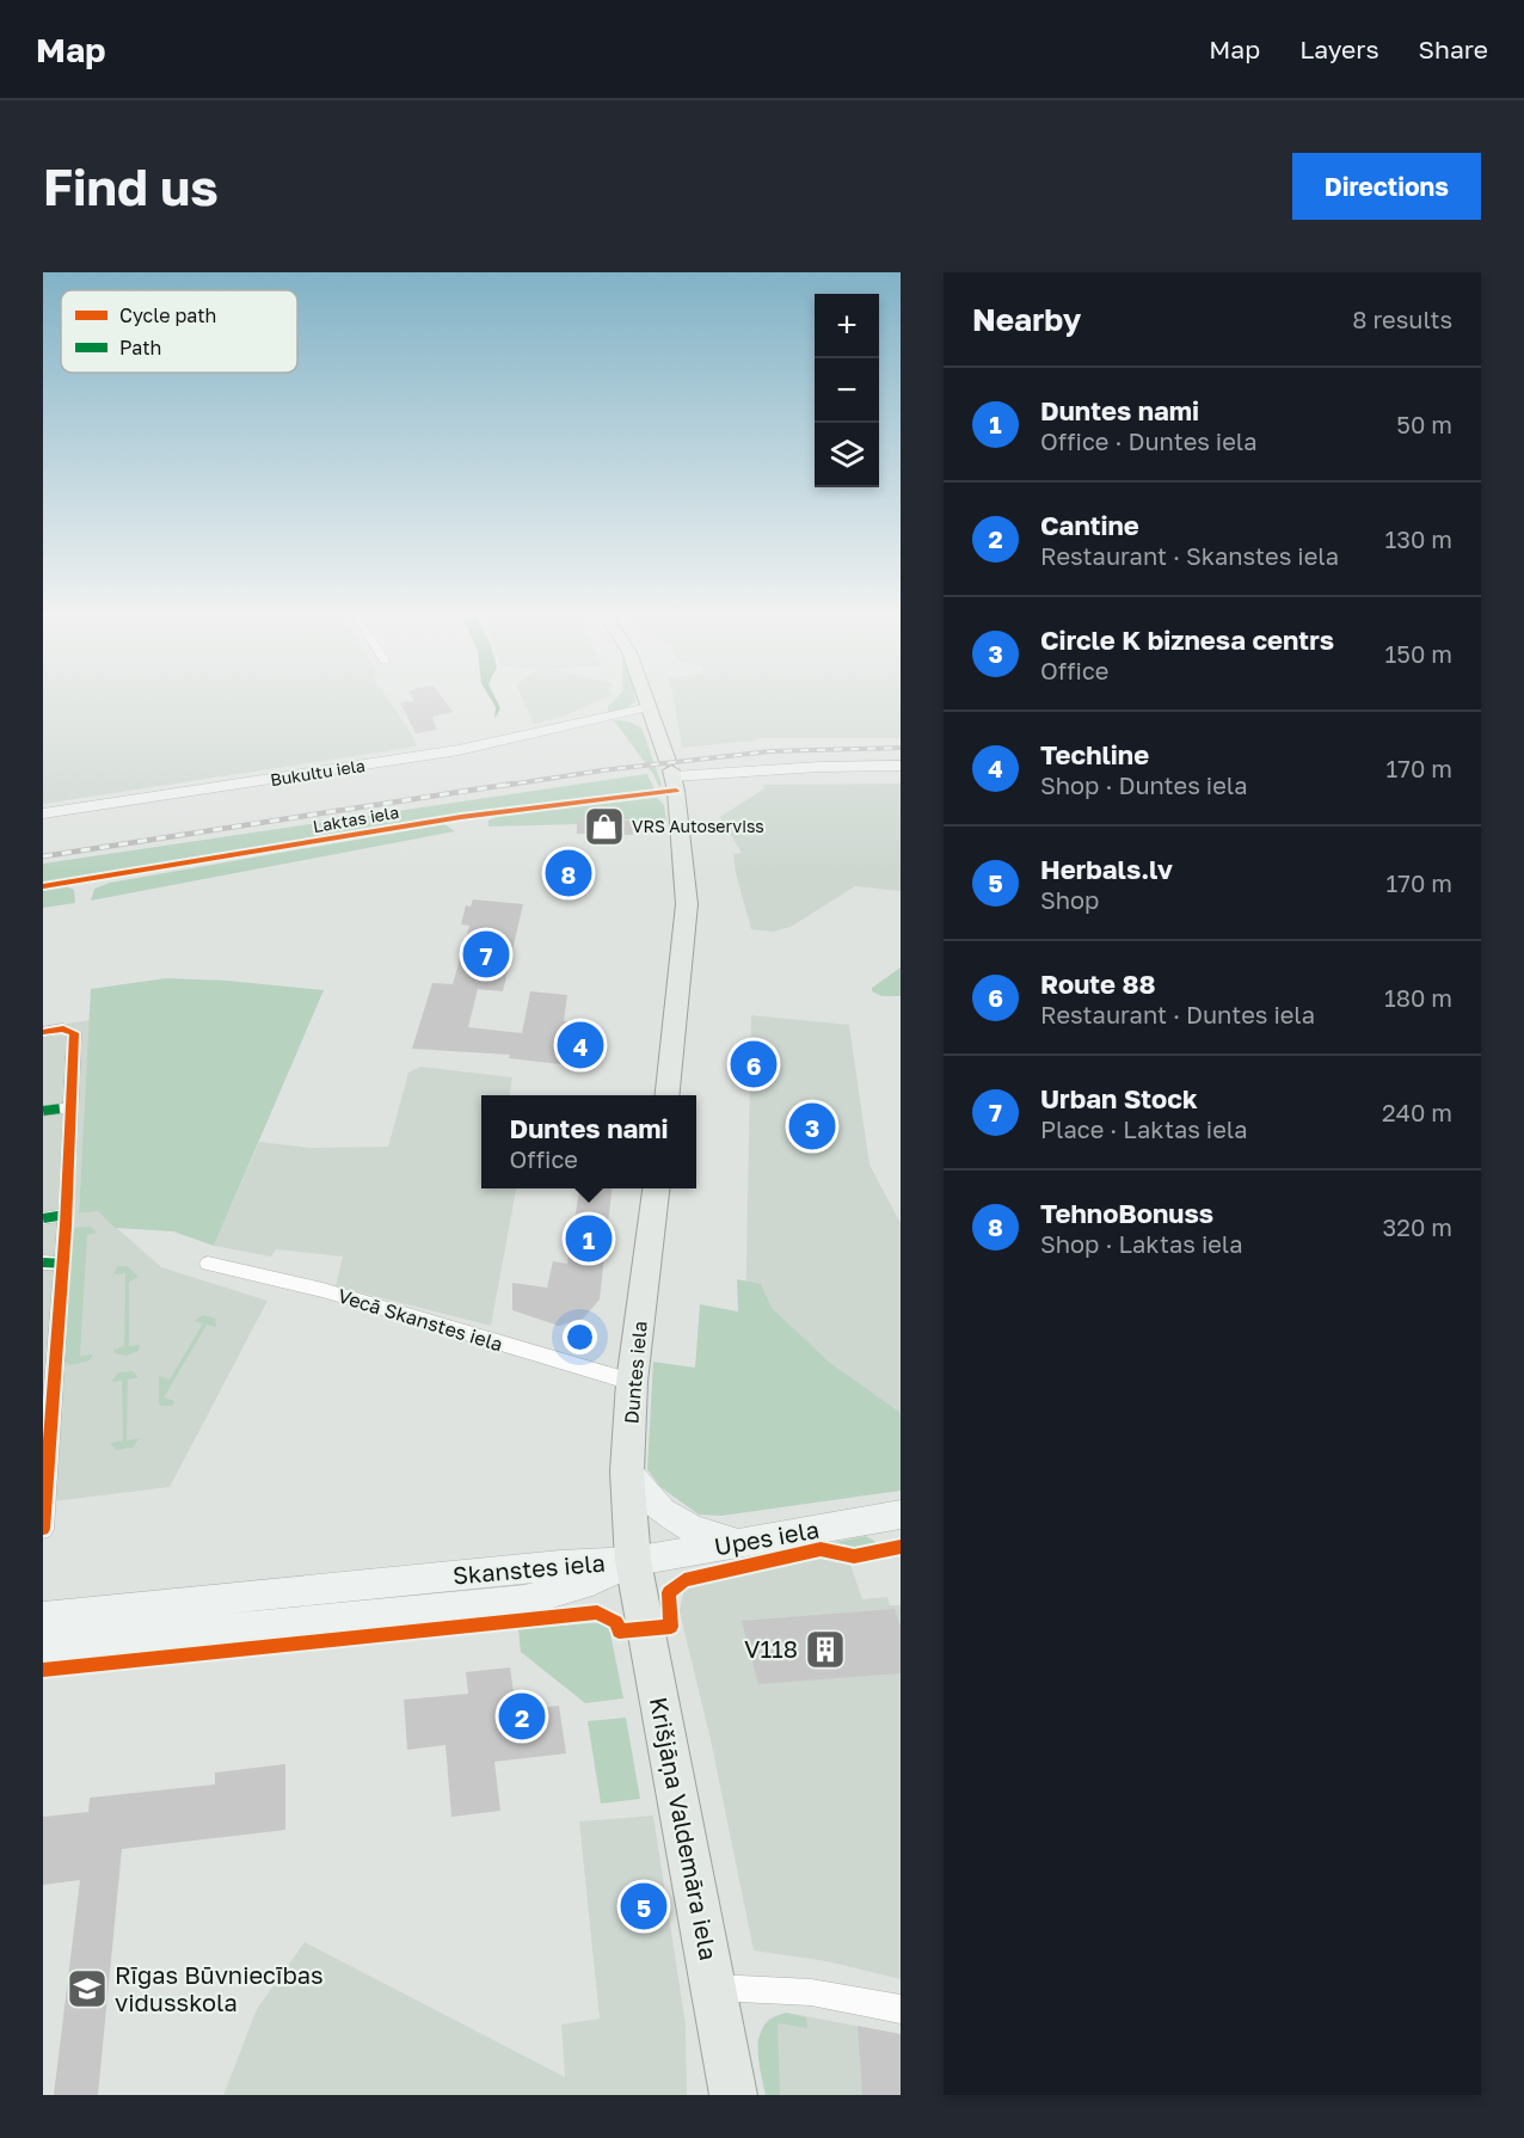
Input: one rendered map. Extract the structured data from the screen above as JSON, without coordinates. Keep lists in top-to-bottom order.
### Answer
{
  "streets": {
    "main road": ["Duntes iela", "Krišjāņa Valdemāra iela"],
    "street": [
      "Bukultu iela",
      "Laktas iela",
      "Vecā Skanstes iela",
      "Upes iela",
      "Skanstes iela"
    ]
  },
  "crossings": [
    ["Vecā Skanstes iela", "Duntes iela"],
    ["Duntes iela", "Upes iela"],
    ["Duntes iela", "Skanstes iela"],
    ["Duntes iela", "Krišjāņa Valdemāra iela"],
    ["Upes iela", "Skanstes iela"],
    ["Upes iela", "Krišjāņa Valdemāra iela"],
    ["Skanstes iela", "Krišjāņa Valdemāra iela"]
  ],
  "places": {
    "shop": ["VRS Autoserviss"],
    "building": ["V118"],
    "school or university": ["Rīgas Būvniecības vidusskola"]
  },
  "legend": ["Cycle path", "Path"],
  "page": {
    "header": "Map",
    "nav": ["Map", "Layers", "Share"],
    "buttons": "Directions",
    "title": "Find us",
    "heading": ["Nearby", "8 results"],
    "map_buttons": ["+", "−"],
    "list": [
      {
        "mark": "1",
        "name": "Duntes nami",
        "note": "Office · Duntes iela",
        "value": "50 m"
      },
      {
        "mark": "2",
        "name": "Cantine",
        "note": "Restaurant · Skanstes iela",
        "value": "130 m"
      },
      {
        "mark": "3",
        "name": "Circle K biznesa centrs",
        "note": "Office",
        "value": "150 m"
      },
      {
        "mark": "4",
        "name": "Techline",
        "note": "Shop · Duntes iela",
        "value": "170 m"
      },
      {
        "mark": "5",
        "name": "Herbals.lv",
        "note": "Shop",
        "value": "170 m"
      },
      {
        "mark": "6",
        "name": "Route 88",
        "note": "Restaurant · Duntes iela",
        "value": "180 m"
      },
      {
        "mark": "7",
        "name": "Urban Stock",
        "note": "Place · Laktas iela",
        "value": "240 m"
      },
      {
        "mark": "8",
        "name": "TehnoBonuss",
        "note": "Shop · Laktas iela",
        "value": "320 m"
      }
    ],
    "pins": [
      "8",
      "7",
      "4",
      "6",
      "3",
      "1",
      "2",
      "5"
    ],
    "popup": ["Duntes nami", "Office"]
  }
}
